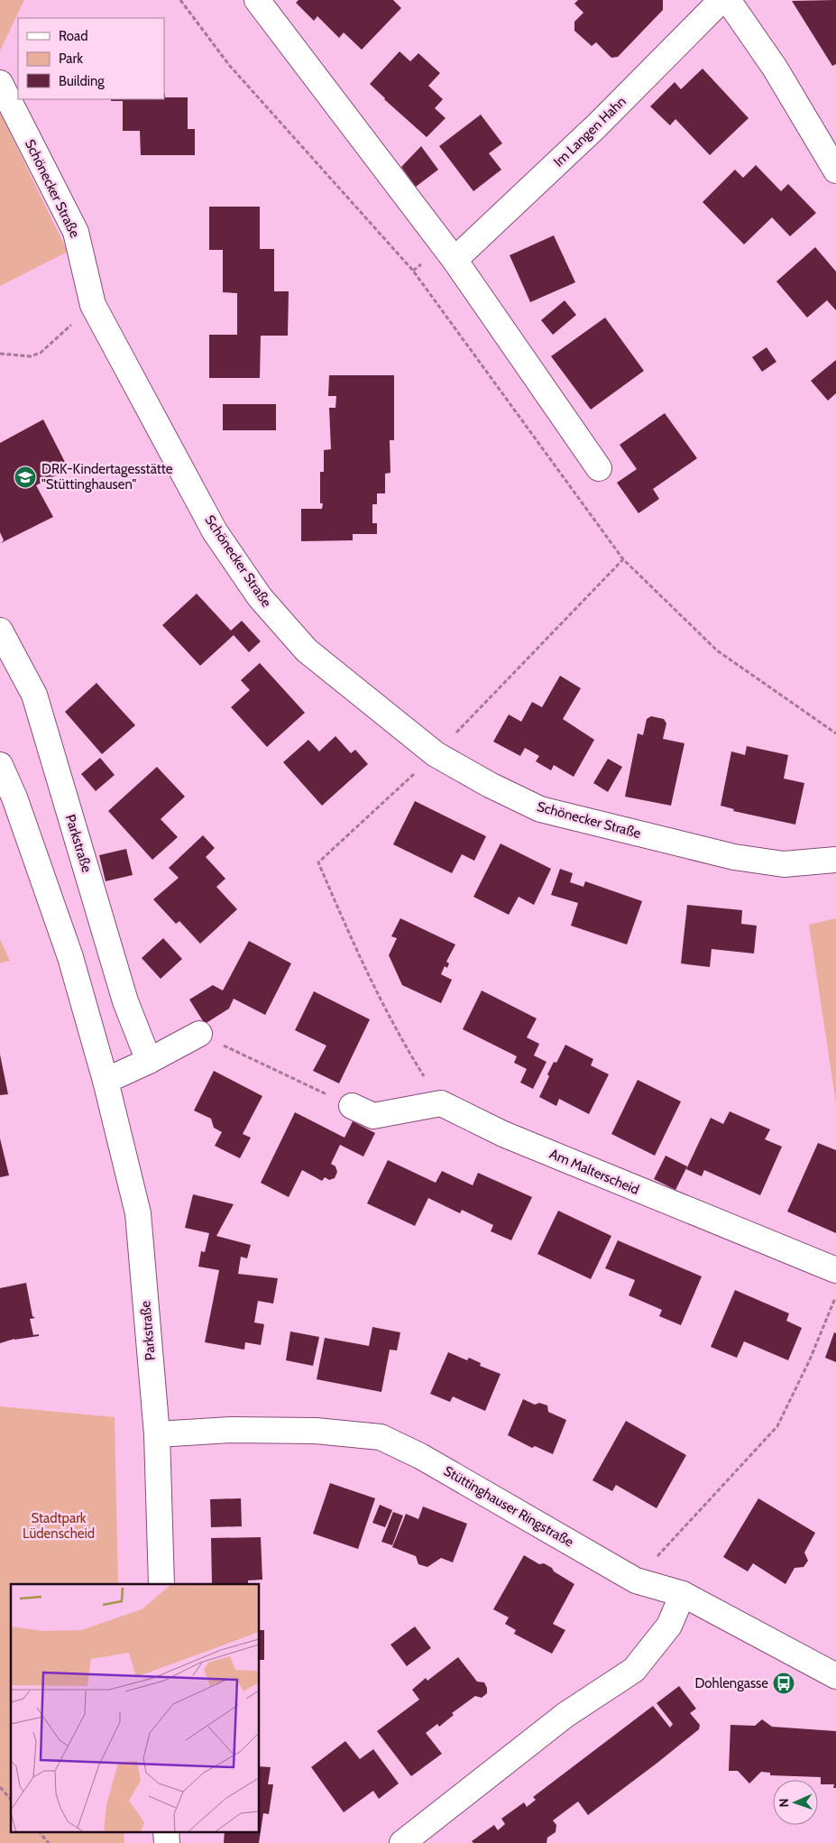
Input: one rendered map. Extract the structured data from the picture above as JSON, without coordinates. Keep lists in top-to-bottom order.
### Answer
{
  "streets": {
    "street": [
      "Im Langen Hahn",
      "Schönecker Straße",
      "Parkstraße",
      "Am Malterscheid",
      "Stüttinghauser Ringstraße"
    ]
  },
  "crossings": [
    ["Parkstraße", "Stüttinghauser Ringstraße"]
  ],
  "parks": ["Stadtpark Lüdenscheid"],
  "places": {
    "school or university": ["DRK-Kindertagesstätte \"Stüttinghausen\""],
    "bus stop": ["Dohlengasse"]
  },
  "legend": ["Road", "Park", "Building"],
  "north": "left"
}
